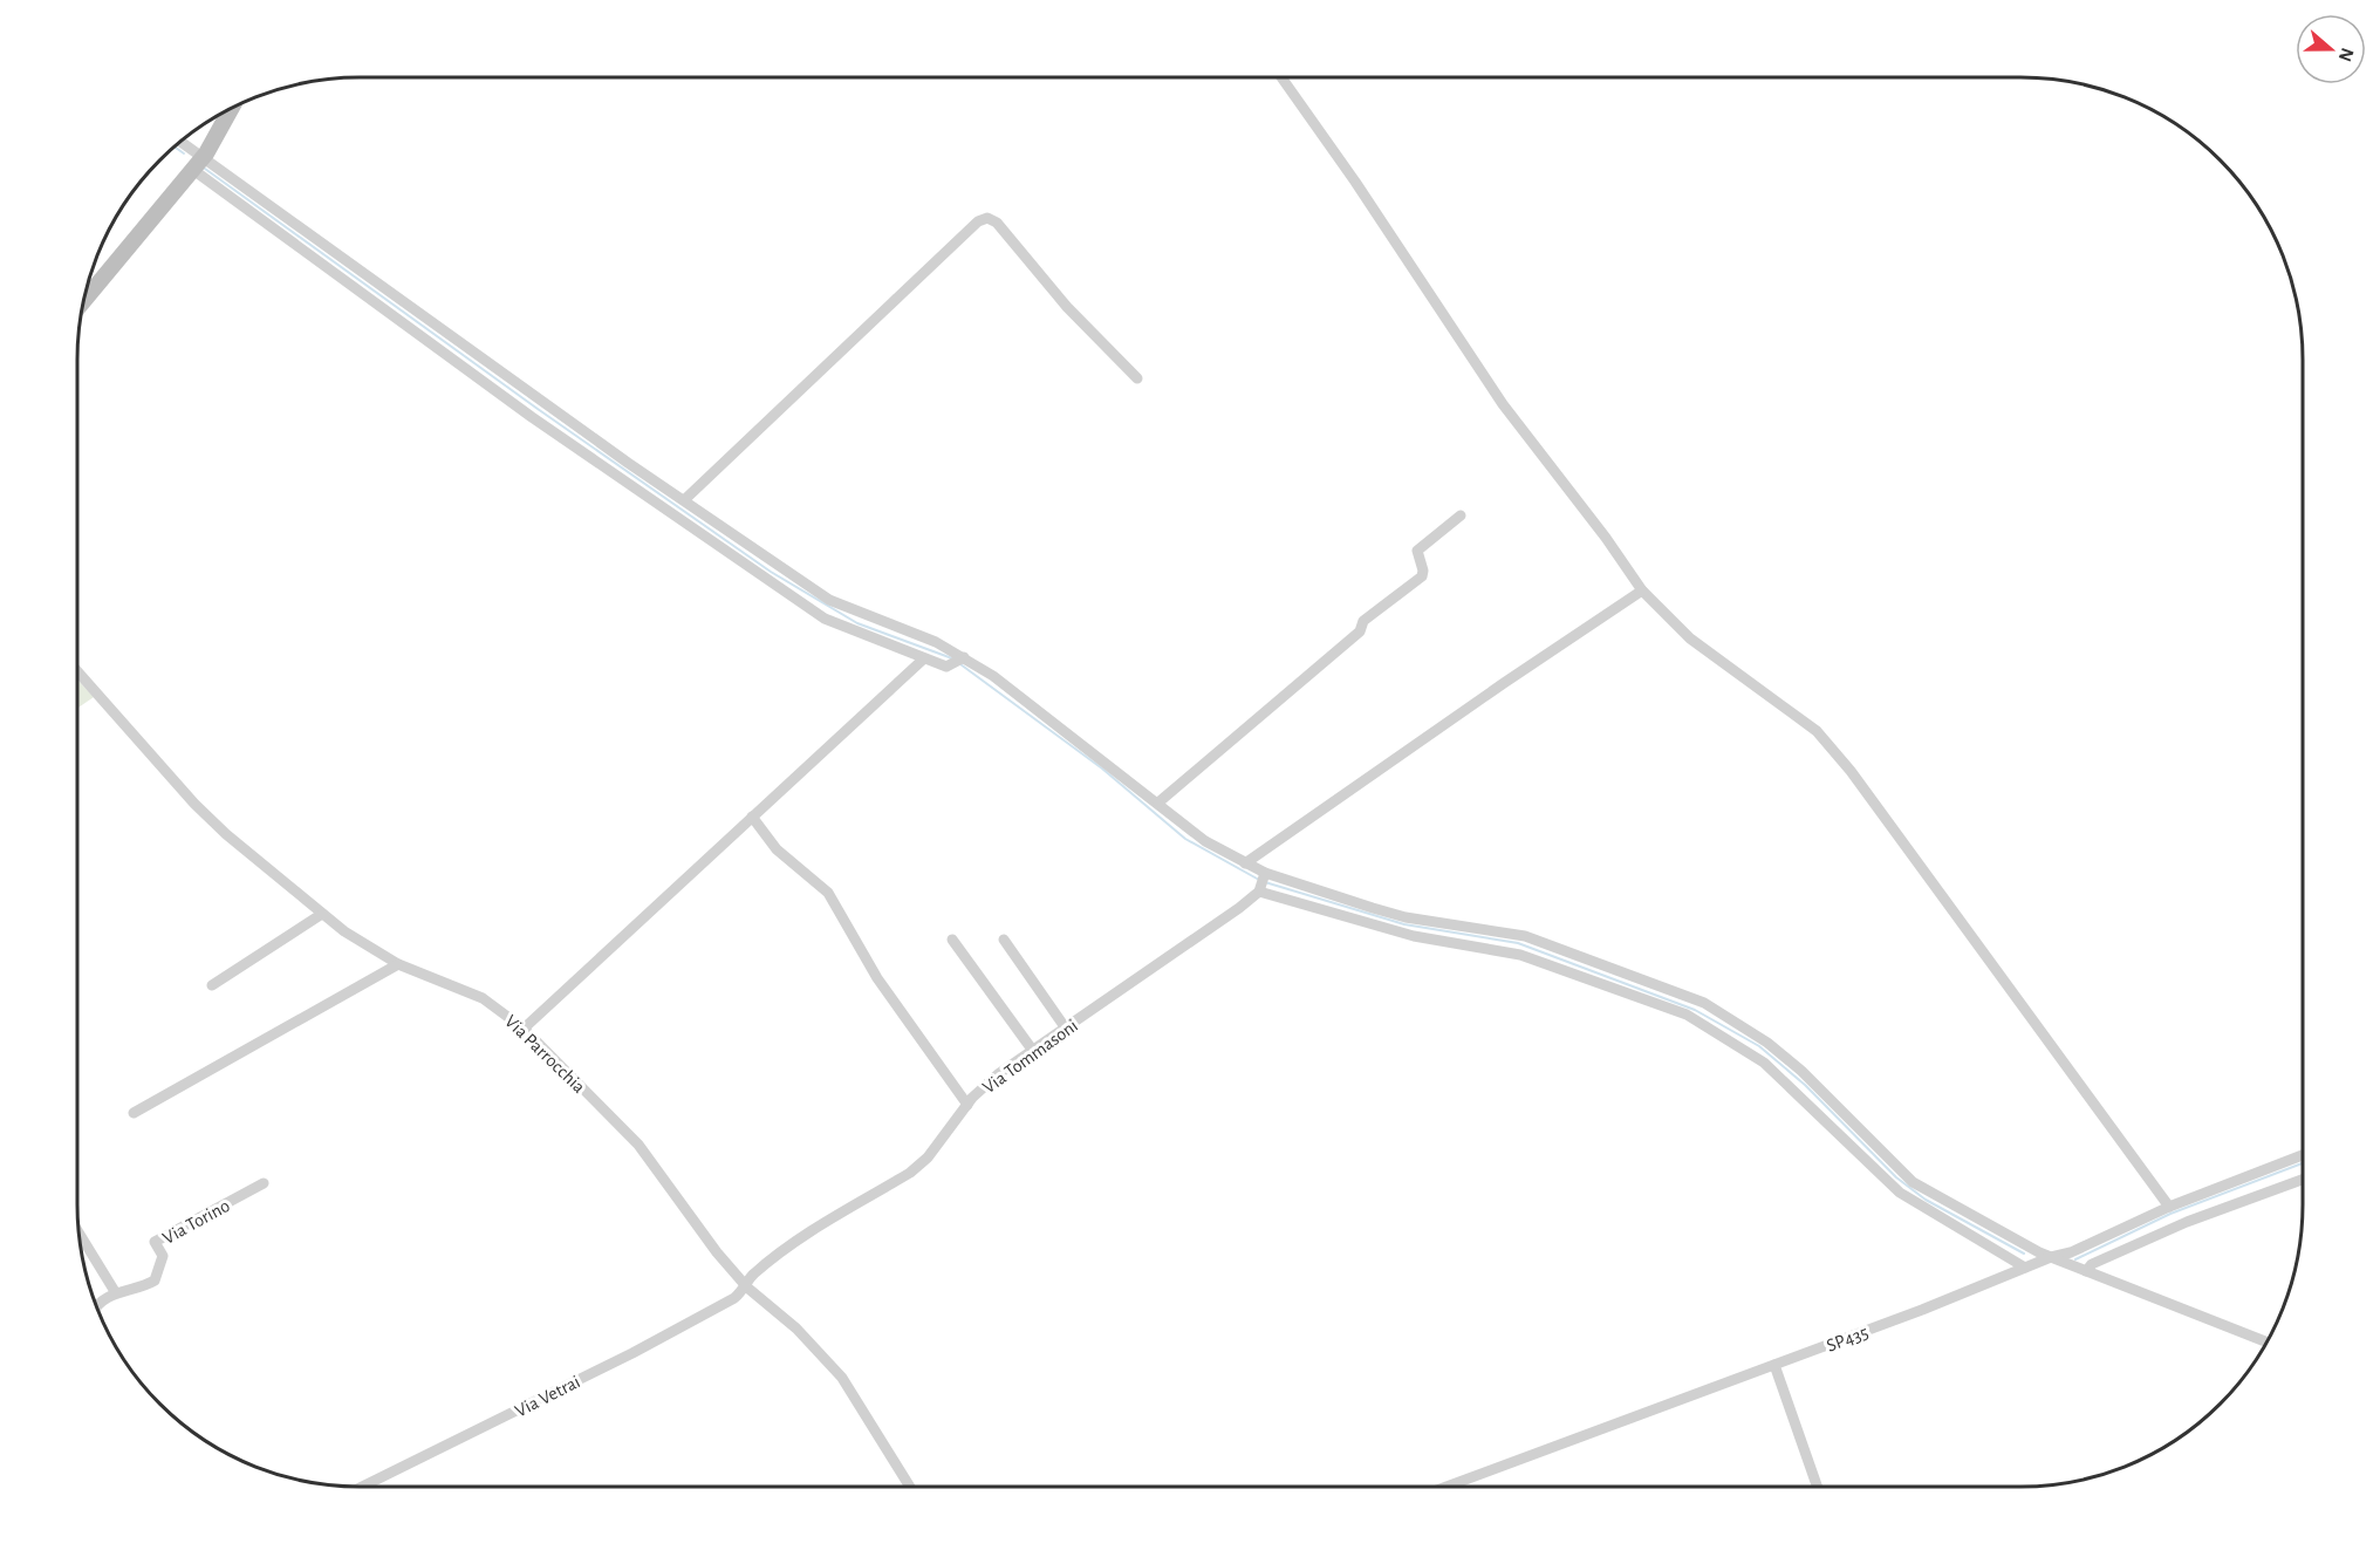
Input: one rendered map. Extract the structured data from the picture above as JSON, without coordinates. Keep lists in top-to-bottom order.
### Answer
{
  "streets": {
    "street": [
      "Via Parrocchia",
      "Via Tommasoni",
      "Via Torino",
      "SP435",
      "Via Vetrai"
    ]
  },
  "crossings": [
    ["Via Parrocchia", "Via Tommasoni"],
    ["Via Parrocchia", "Via Vetrai"],
    ["Via Tommasoni", "Via Vetrai"]
  ],
  "north": "right"
}
